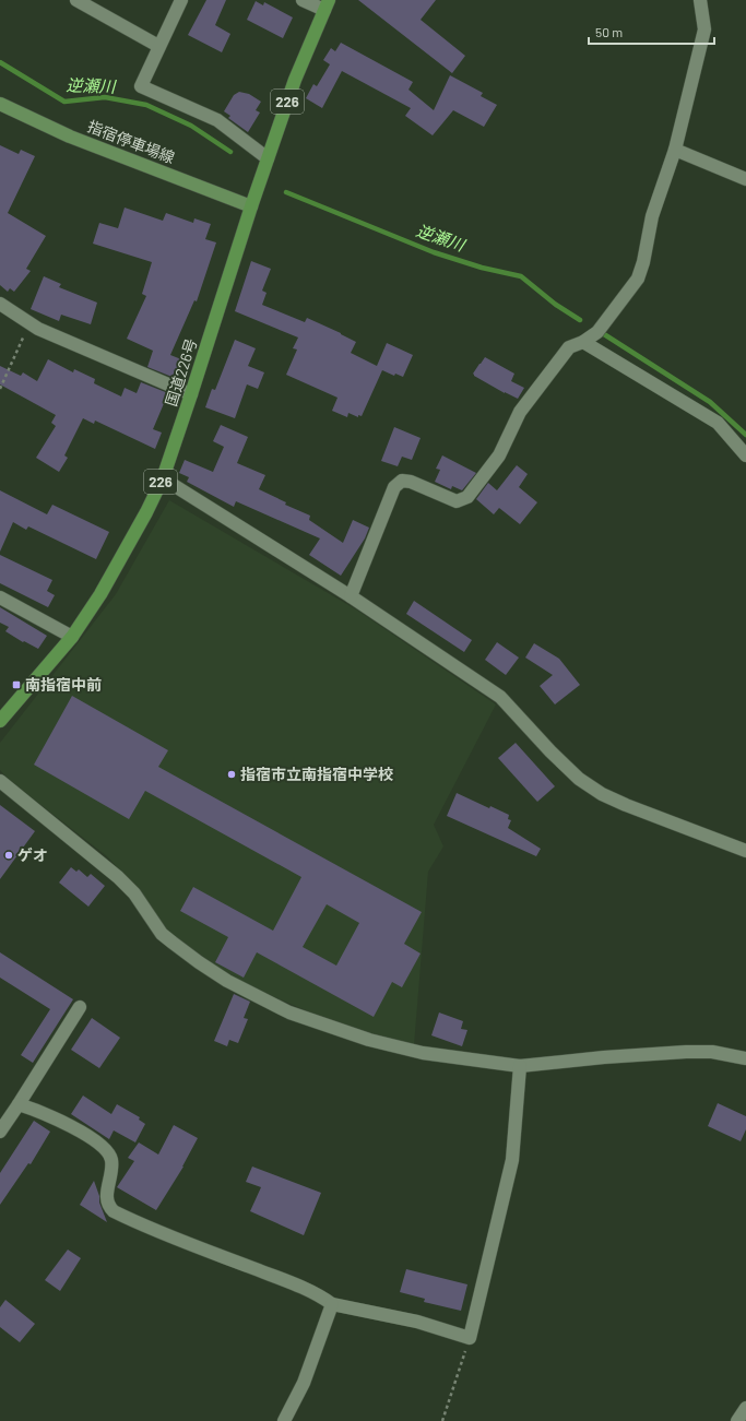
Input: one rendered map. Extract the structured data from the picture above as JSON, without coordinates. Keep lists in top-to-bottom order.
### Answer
{
  "streets": {
    "highway": ["226", "国道226号"],
    "main road": ["指宿停車場線"]
  },
  "crossings": [
    ["指宿停車場線", "国道226号"]
  ],
  "water": ["逆瀬川"],
  "places": {
    "transit": ["南指宿中前"],
    "other": ["指宿市立南指宿中学校", "ゲオ"]
  },
  "scale_bar": "50 m"
}
